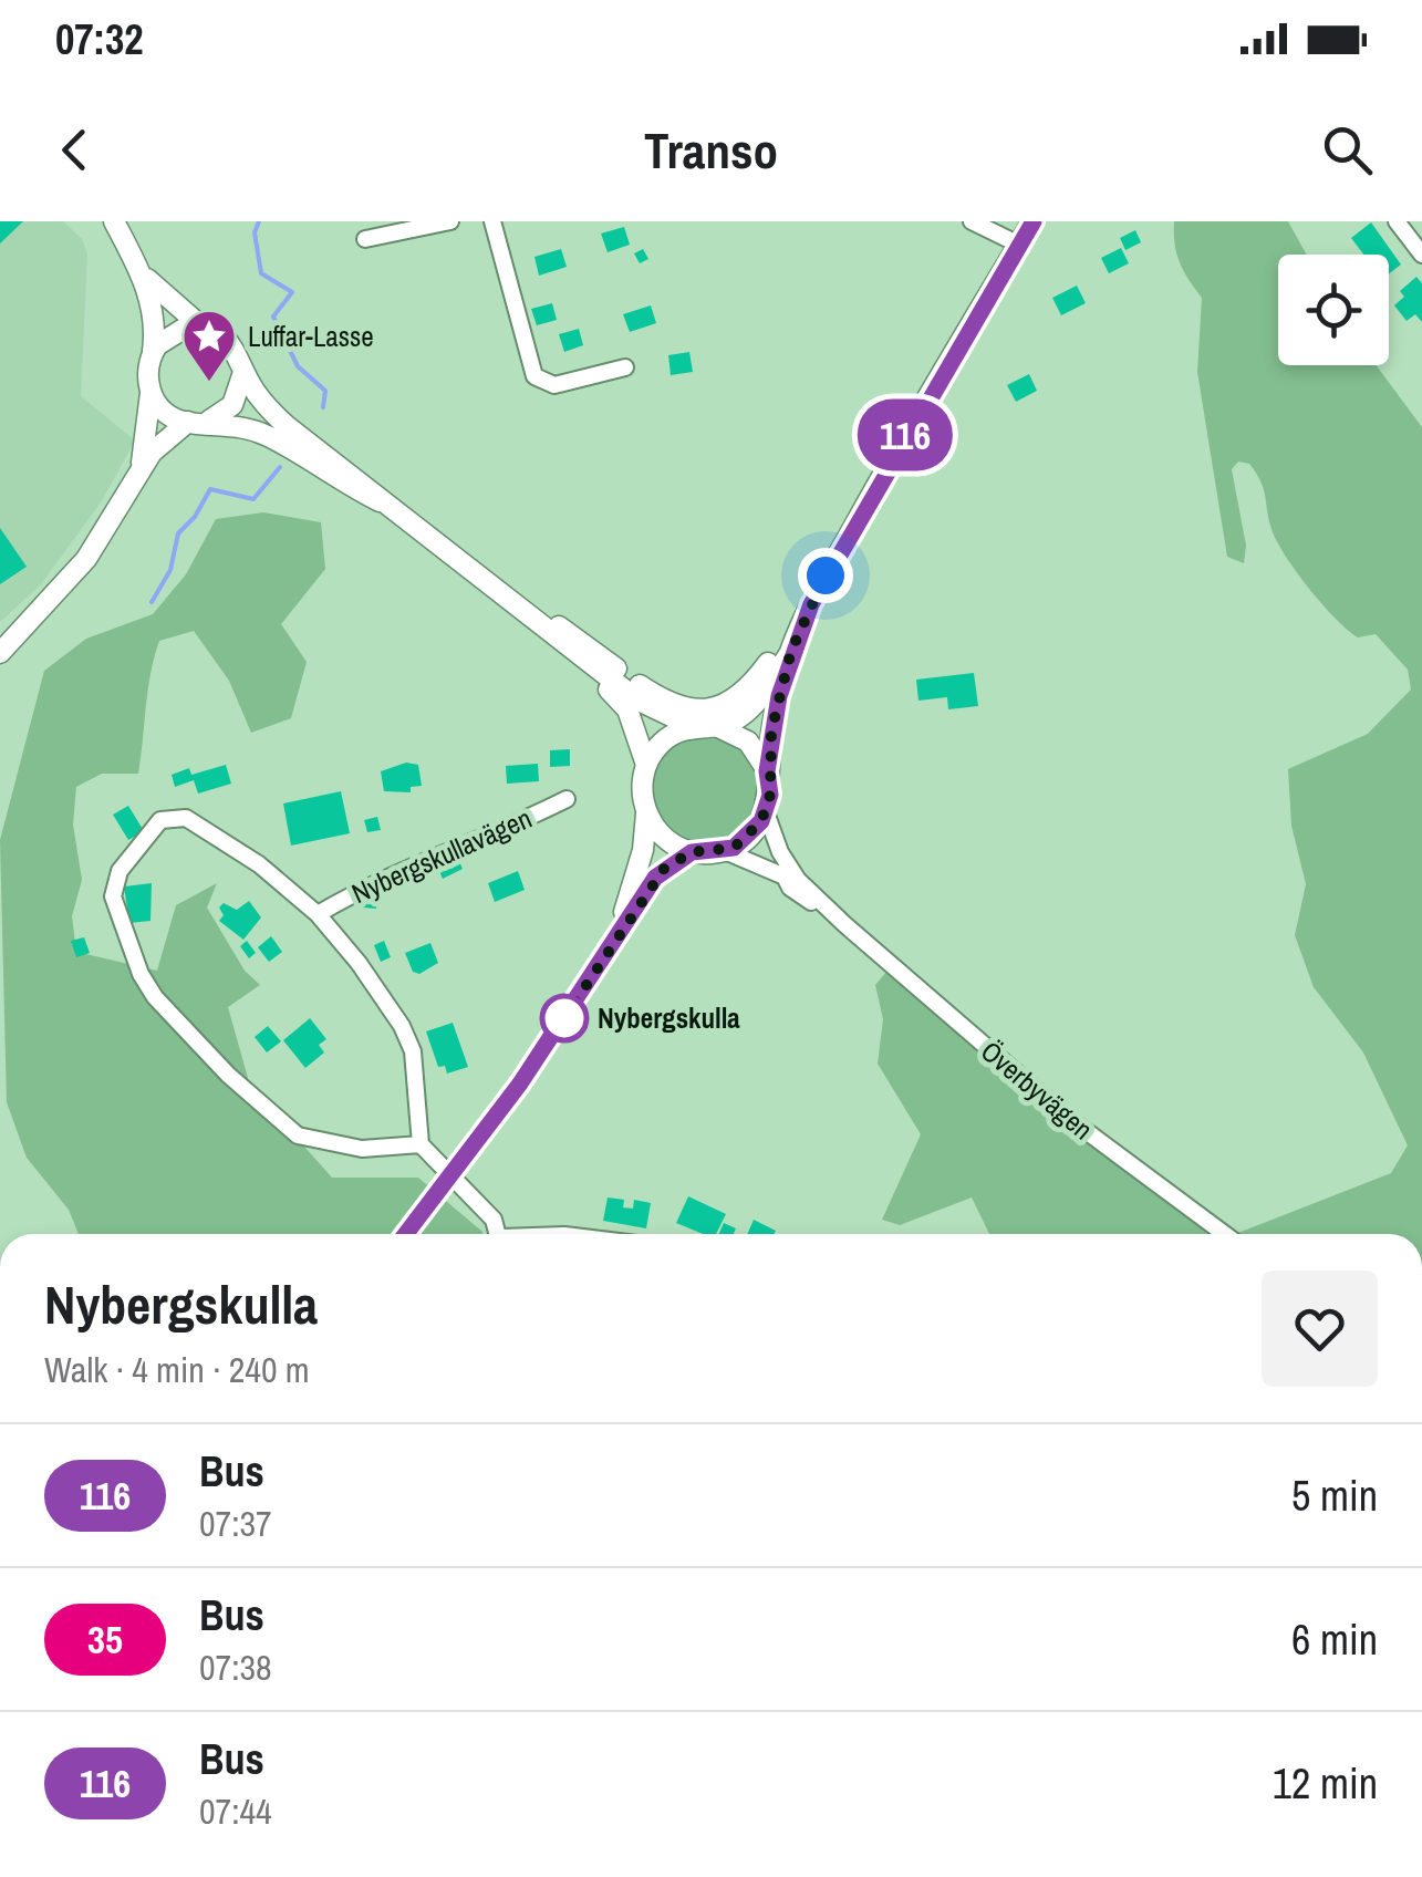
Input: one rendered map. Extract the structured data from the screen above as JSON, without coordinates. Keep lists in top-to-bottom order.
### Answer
{
  "streets": {
    "street": ["Nybergskullavägen", "Överbyvägen"]
  },
  "places": {
    "place": ["Luffar-Lasse"],
    "other": ["Nybergskulla"]
  },
  "lines": ["bus line 116"],
  "page": {
    "status": "07:32",
    "header": "Transo",
    "on_map": "116",
    "heading": ["Nybergskulla", "Walk · 4 min · 240 m"],
    "list": [
      {
        "mark": "116",
        "name": "Bus",
        "note": "07:37",
        "value": "5 min"
      },
      {
        "mark": "35",
        "name": "Bus",
        "note": "07:38",
        "value": "6 min"
      },
      {
        "mark": "116",
        "name": "Bus",
        "note": "07:44",
        "value": "12 min"
      }
    ]
  }
}
